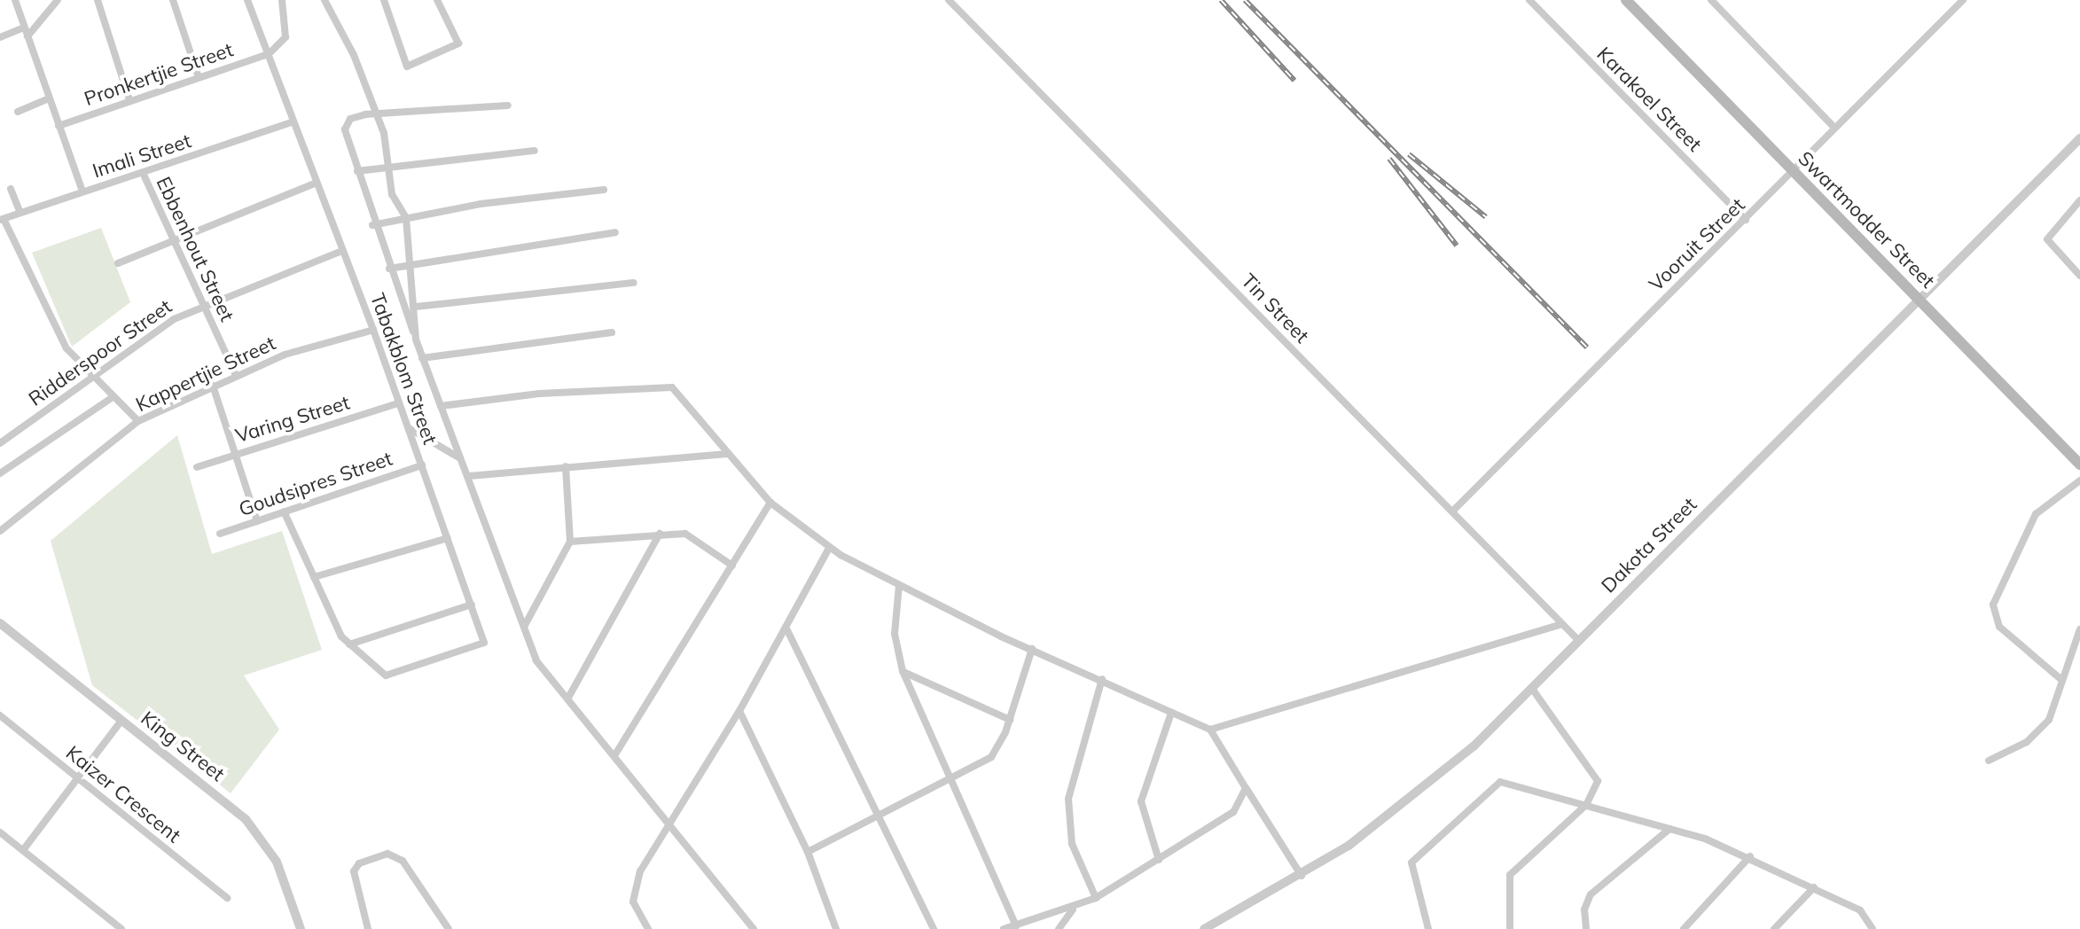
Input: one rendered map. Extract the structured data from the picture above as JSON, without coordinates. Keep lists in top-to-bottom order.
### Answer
{
  "streets": {
    "main road": ["Swartmodder Street"],
    "street": [
      "Pronkertjie Street",
      "Karakoel Street",
      "Imali Street",
      "Vooruit Street",
      "Ebbenhout Street",
      "Tin Street",
      "Ridderspoor Street",
      "Tabakblom Street",
      "Kappertjie Street",
      "Varing Street",
      "Goudsipres Street",
      "Dakota Street",
      "King Street",
      "Kaizer Crescent"
    ]
  },
  "crossings": [
    ["Pronkertjie Street", "Tabakblom Street"],
    ["Karakoel Street", "Vooruit Street"],
    ["Imali Street", "Ebbenhout Street"],
    ["Imali Street", "Tabakblom Street"],
    ["Swartmodder Street", "Vooruit Street"],
    ["Swartmodder Street", "Dakota Street"],
    ["Vooruit Street", "Tin Street"],
    ["Ebbenhout Street", "Ridderspoor Street"],
    ["Ebbenhout Street", "Kappertjie Street"],
    ["Tin Street", "Dakota Street"],
    ["Ridderspoor Street", "Tabakblom Street"],
    ["Tabakblom Street", "Kappertjie Street"],
    ["Tabakblom Street", "Varing Street"],
    ["Tabakblom Street", "Goudsipres Street"]
  ]
}
